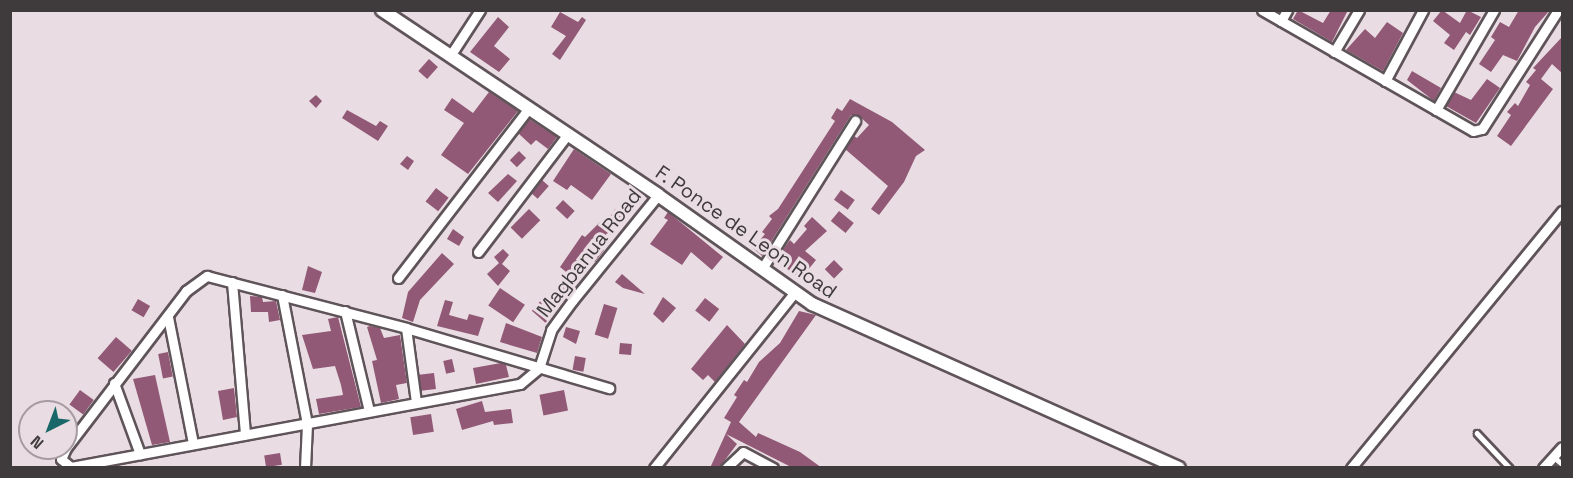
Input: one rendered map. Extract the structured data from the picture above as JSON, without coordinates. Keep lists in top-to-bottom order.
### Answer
{
  "streets": {
    "street": ["F. Ponce de Leon Road", "Magbanua Road"]
  },
  "crossings": [
    ["F. Ponce de Leon Road", "Magbanua Road"]
  ],
  "north": "bottom left"
}
